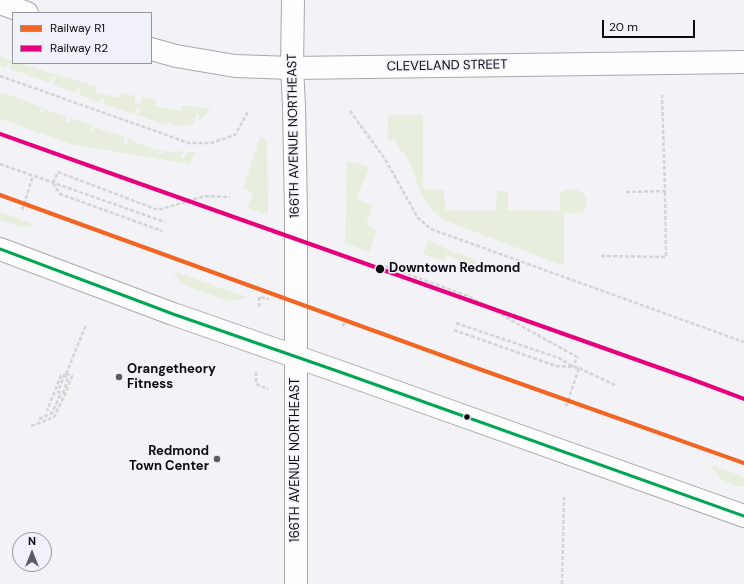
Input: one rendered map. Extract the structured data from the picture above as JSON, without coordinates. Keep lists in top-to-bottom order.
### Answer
{
  "streets": {
    "street": ["CLEVELAND STREET", "166TH AVENUE NORTHEAST"]
  },
  "crossings": [
    ["CLEVELAND STREET", "166TH AVENUE NORTHEAST"]
  ],
  "places": ["Downtown Redmond", "Orangetheory Fitness", "Redmond Town Center"],
  "lines": ["rail line R2", "rail line R1"],
  "legend": ["Railway R1", "Railway R2"],
  "scale_bar": "20 m",
  "north": "top"
}
